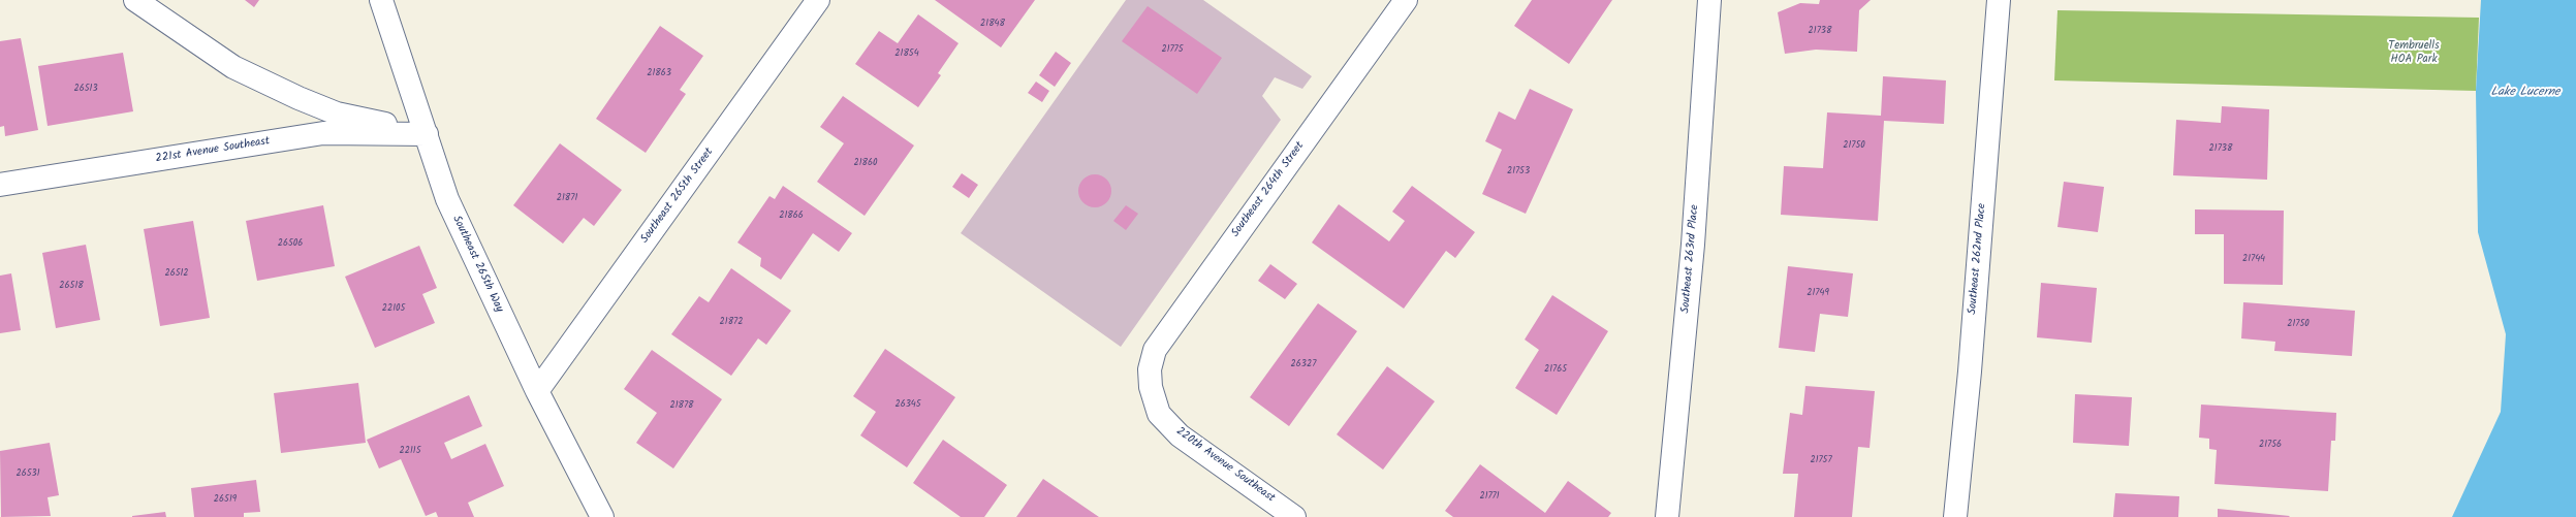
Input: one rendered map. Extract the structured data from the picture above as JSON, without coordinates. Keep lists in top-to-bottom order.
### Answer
{
  "streets": {
    "street": [
      "221st Avenue Southeast",
      "Southeast 264th Street",
      "Southeast 265th Street",
      "Southeast 263rd Place",
      "Southeast 262nd Place",
      "Southeast 265th Way",
      "220th Avenue Southeast"
    ]
  },
  "crossings": [
    ["221st Avenue Southeast", "Southeast 265th Way"],
    ["Southeast 264th Street", "220th Avenue Southeast"],
    ["Southeast 265th Street", "Southeast 265th Way"]
  ],
  "water": ["Lake Lucerne"],
  "parks": ["Tembruells HOA Park"],
  "house_numbers": [
    "21848",
    "21738",
    "21775",
    "21854",
    "21863",
    "26513",
    "21750",
    "21738",
    "21860",
    "21753",
    "21871",
    "21866",
    "26506",
    "21744",
    "26512",
    "26518",
    "21749",
    "22105",
    "21872",
    "21750",
    "26327",
    "21765",
    "26345",
    "21878",
    "21756",
    "22115",
    "21757",
    "26531",
    "21771",
    "26519"
  ]
}
